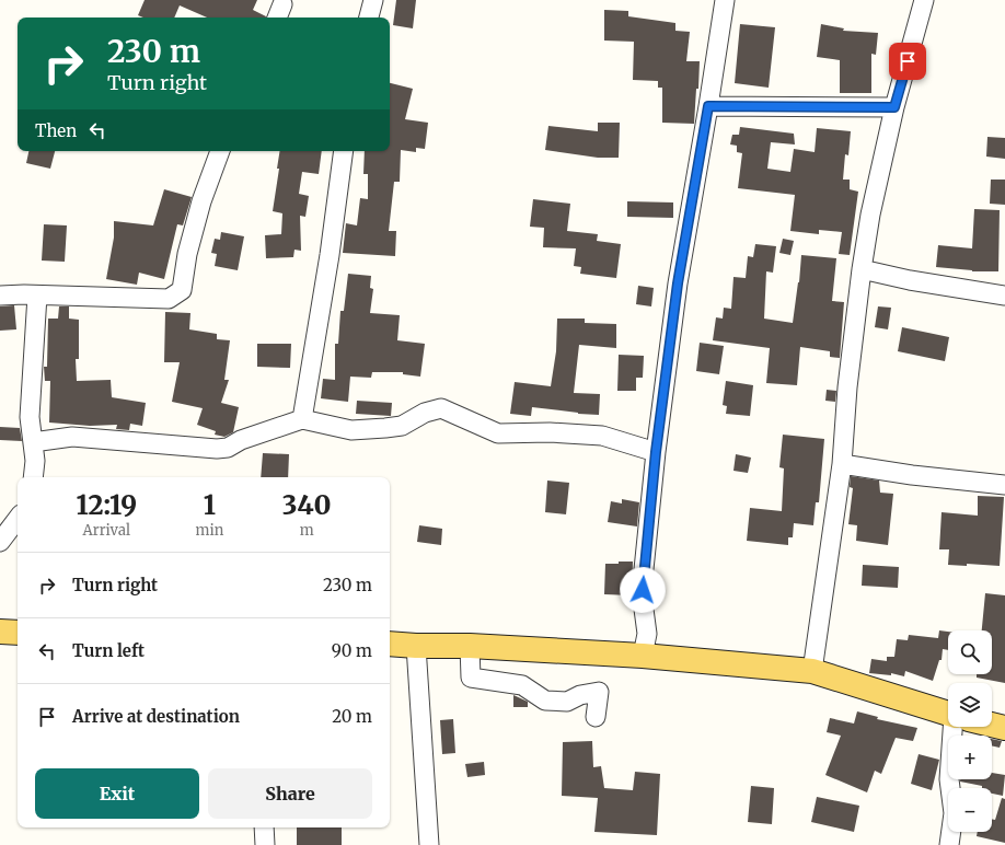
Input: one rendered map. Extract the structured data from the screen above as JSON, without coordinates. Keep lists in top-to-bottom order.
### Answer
{
  "page": {
    "turn": ["230 m", "Turn right"],
    "then": "Then",
    "eta": [
      "12:19",
      "Arrival",
      "1",
      "min",
      "340",
      "m"
    ],
    "list": [
      {
        "name": "Turn right",
        "value": "230 m"
      },
      {
        "name": "Turn left",
        "value": "90 m"
      },
      {
        "name": "Arrive at destination",
        "value": "20 m"
      }
    ],
    "map_buttons": ["+", "−"],
    "buttons": ["Exit", "Share"]
  }
}
